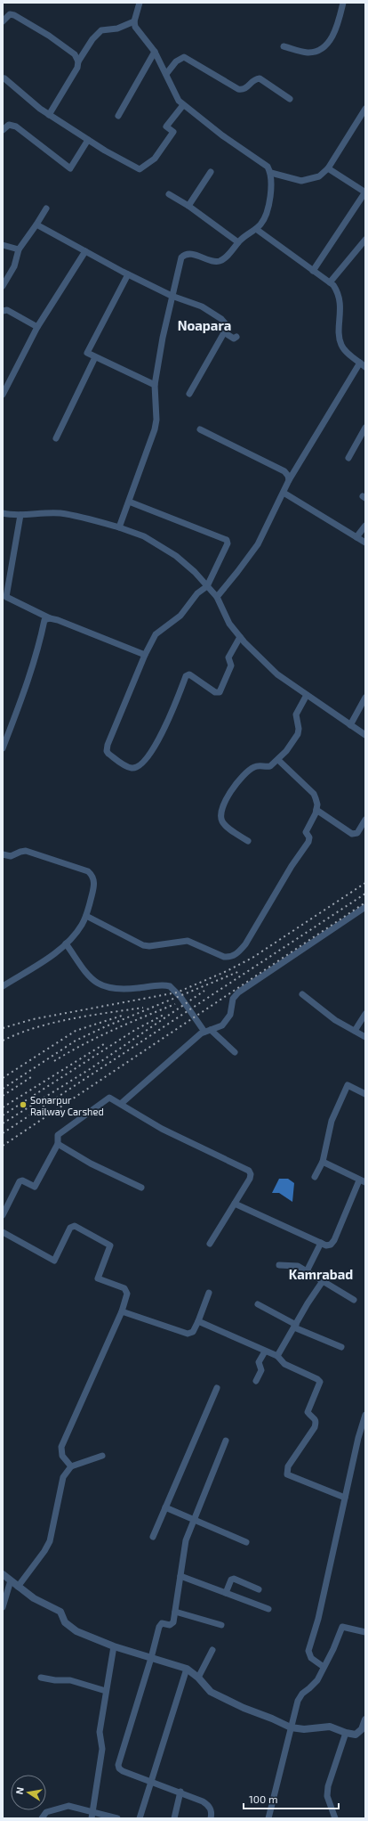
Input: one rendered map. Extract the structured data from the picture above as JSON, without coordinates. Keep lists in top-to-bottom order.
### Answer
{
  "districts": ["Noapara", "Kamrabad"],
  "places": ["Sonarpur Railway Carshed"],
  "scale_bar": "100 m",
  "north": "left"
}
